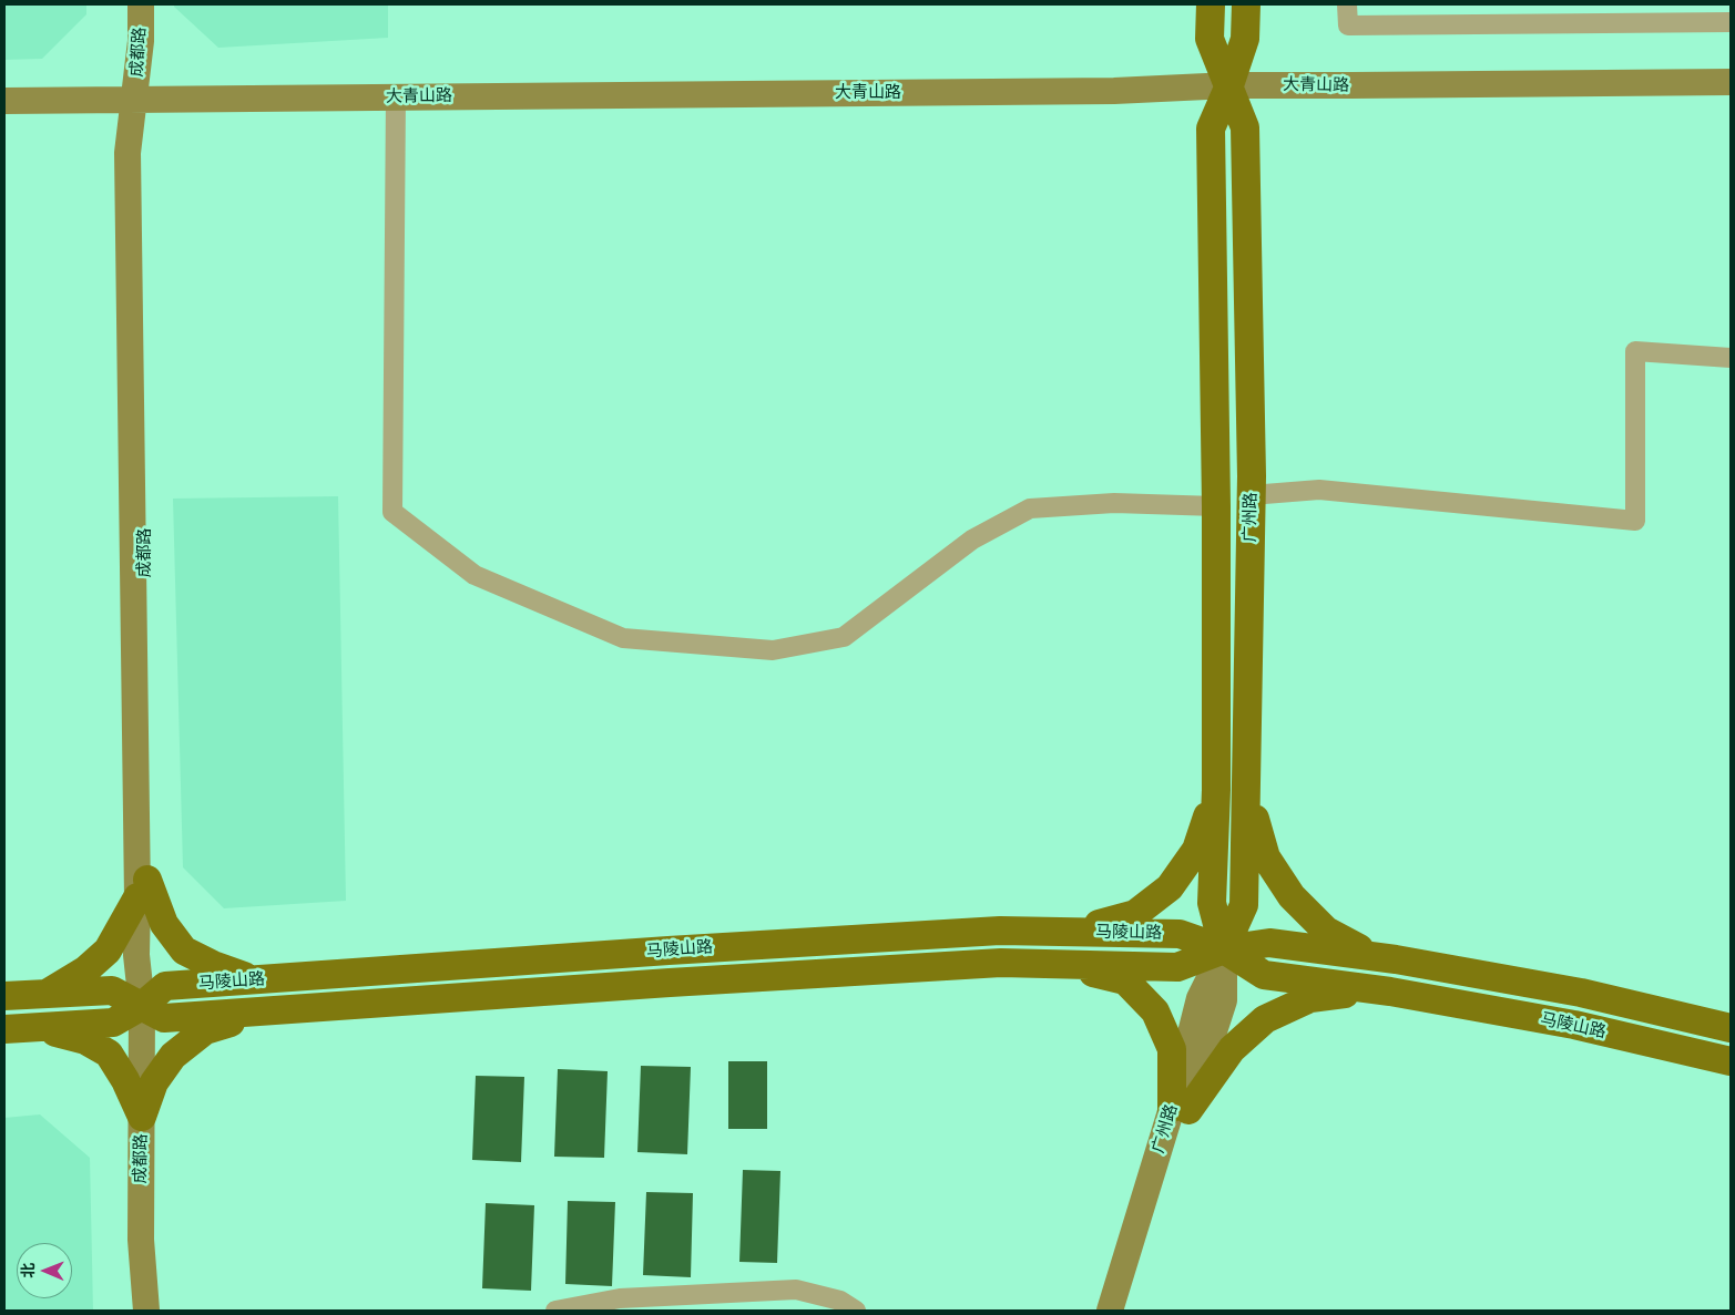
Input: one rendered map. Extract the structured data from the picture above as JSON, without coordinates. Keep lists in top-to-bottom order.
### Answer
{
  "streets": {
    "main road": ["广州路", "马陵山路"],
    "street": ["成都路", "大青山路"]
  },
  "crossings": [
    ["成都路", "大青山路"],
    ["成都路", "马陵山路"],
    ["大青山路", "广州路"],
    ["广州路", "马陵山路"]
  ],
  "north": "left"
}
